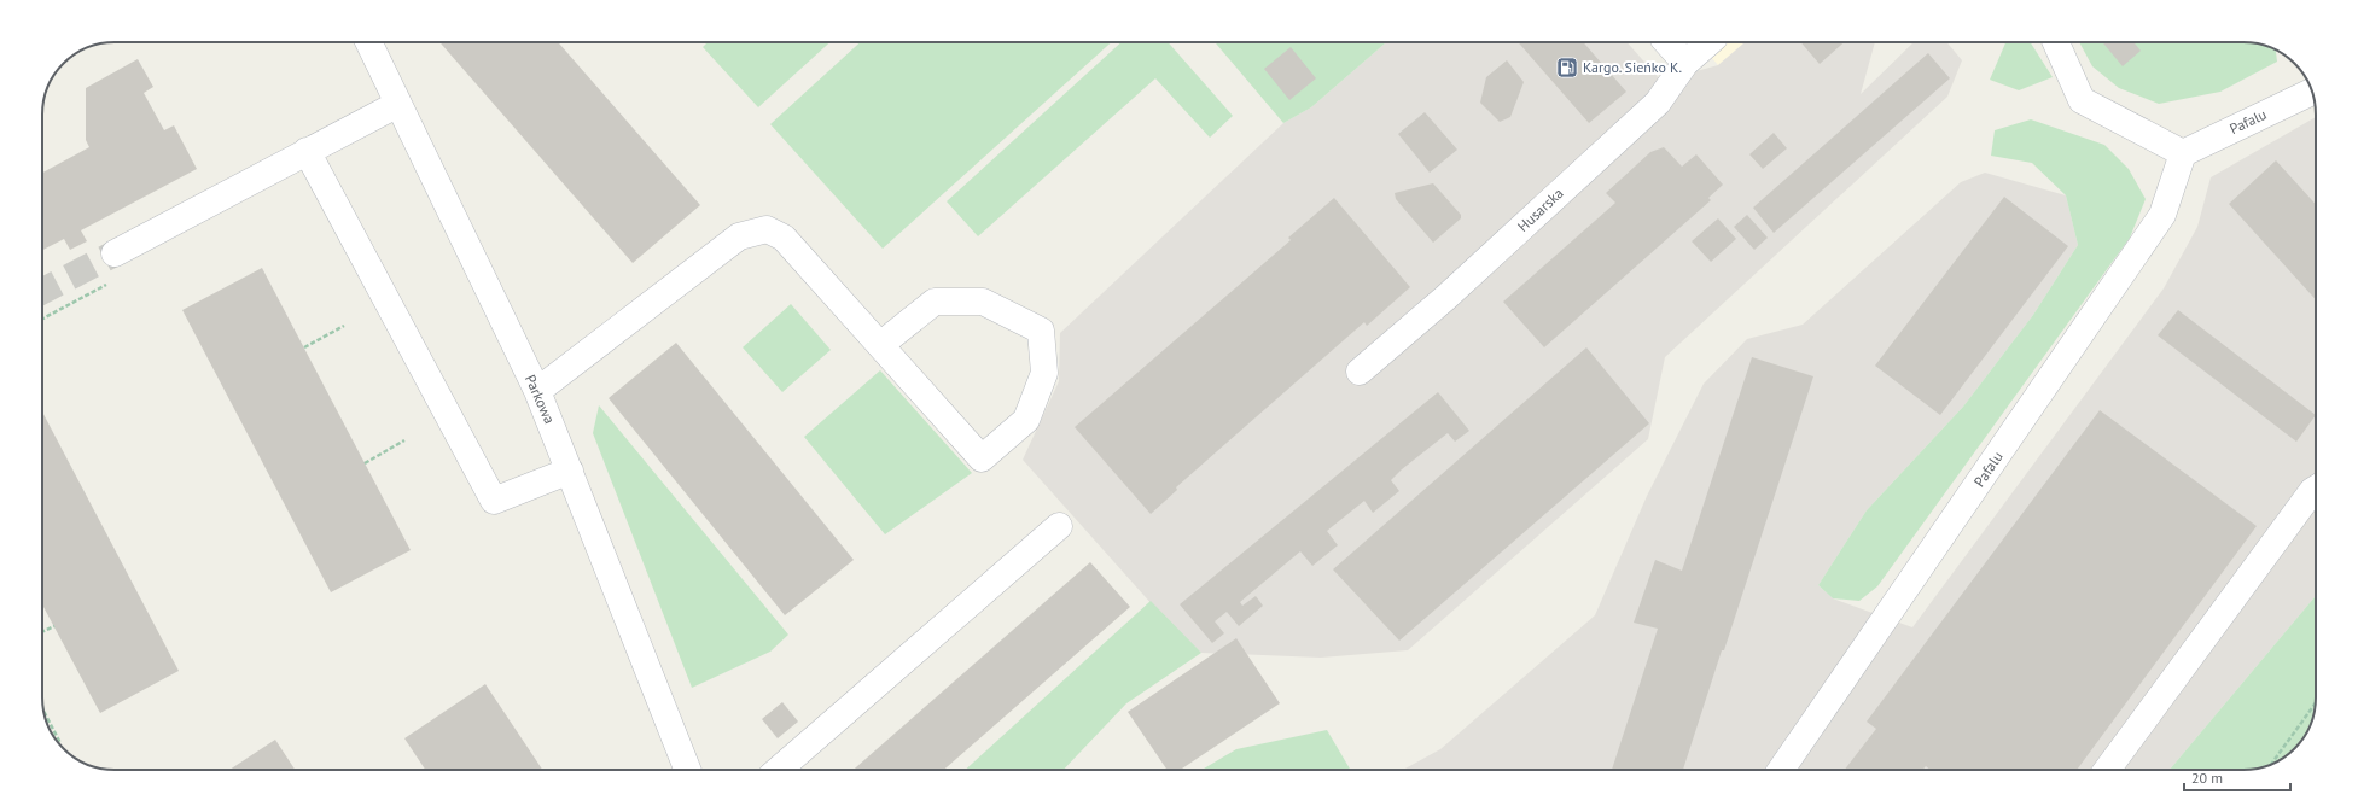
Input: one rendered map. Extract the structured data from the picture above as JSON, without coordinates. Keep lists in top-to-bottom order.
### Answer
{
  "streets": {
    "street": ["Pafalu", "Husarska", "Parkowa"]
  },
  "places": {
    "fuel station": ["Kargo. Sieńko K."]
  },
  "scale_bar": "20 m"
}
